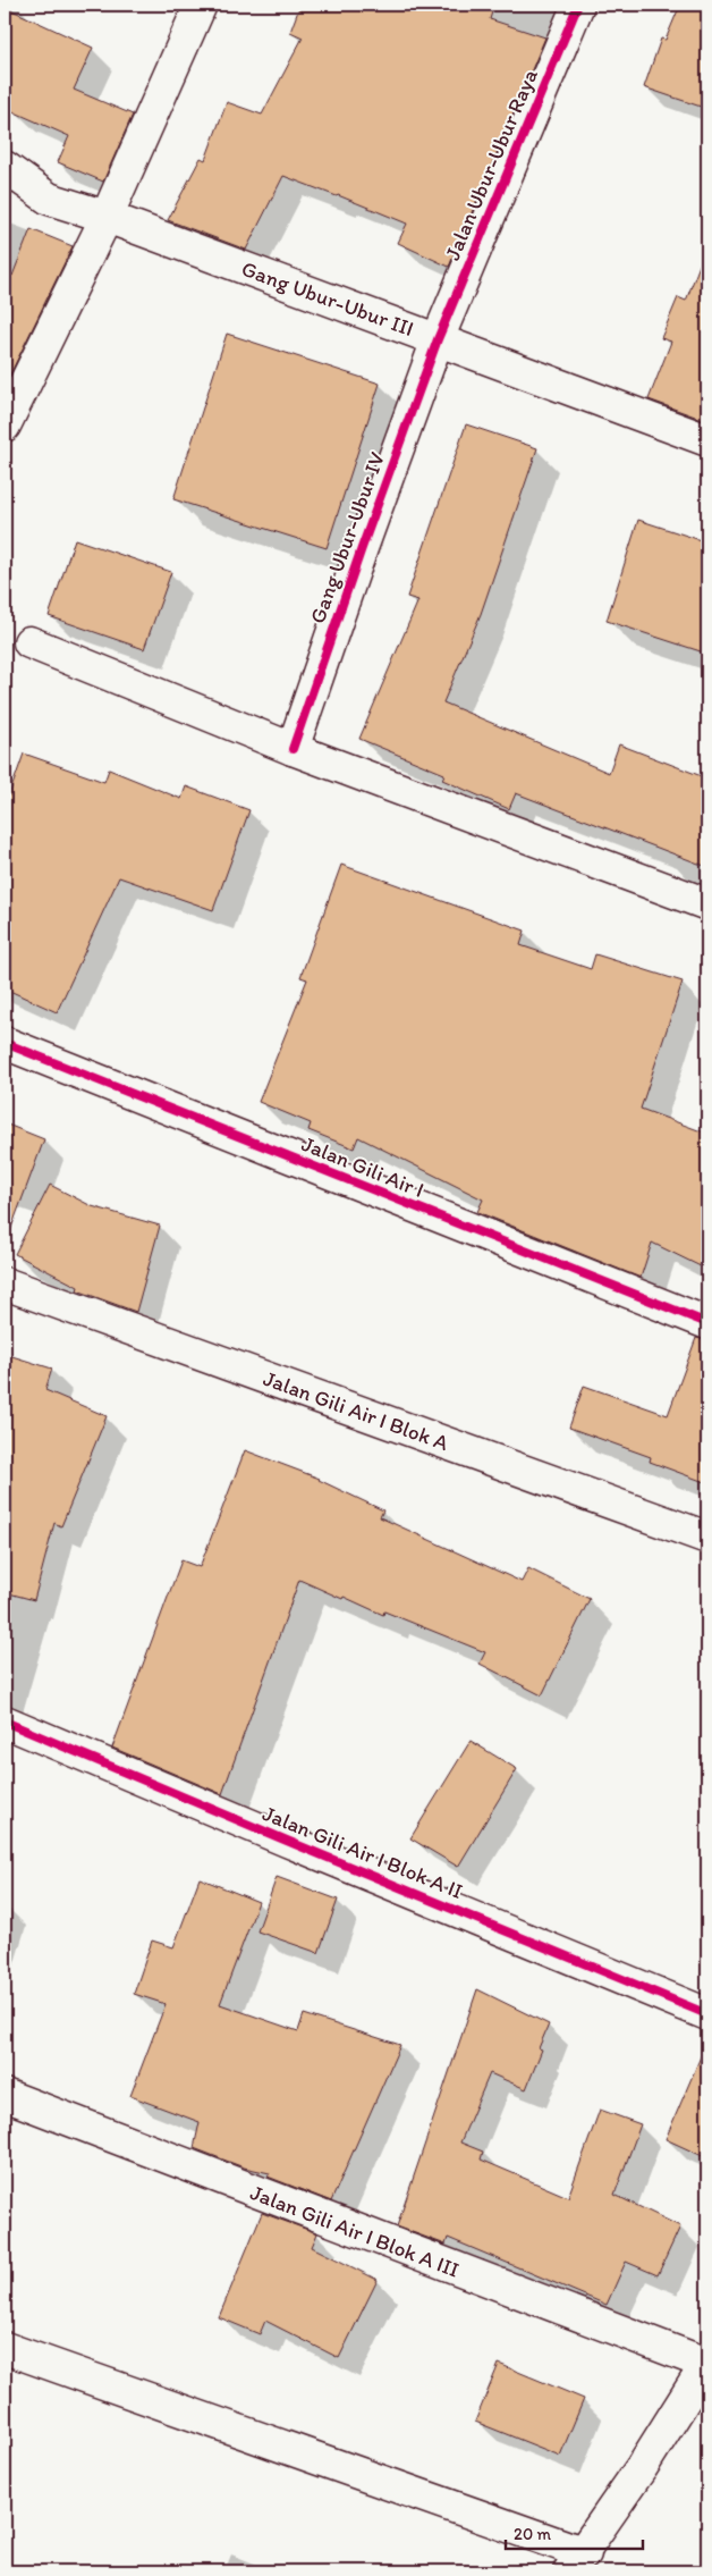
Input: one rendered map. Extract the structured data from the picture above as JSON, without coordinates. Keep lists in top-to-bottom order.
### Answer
{
  "streets": {
    "street": [
      "Jalan Ubur-Ubur Raya",
      "Gang Ubur-Ubur III",
      "Gang Ubur-Ubur IV",
      "Jalan Gili Air I",
      "Jalan Gili Air I Blok A",
      "Jalan Gili Air I Blok A II",
      "Jalan Gili Air I Blok A III"
    ]
  },
  "crossings": [
    ["Jalan Ubur-Ubur Raya", "Gang Ubur-Ubur III"],
    ["Jalan Ubur-Ubur Raya", "Gang Ubur-Ubur IV"],
    ["Gang Ubur-Ubur III", "Gang Ubur-Ubur IV"]
  ],
  "scale_bar": "20 m"
}
